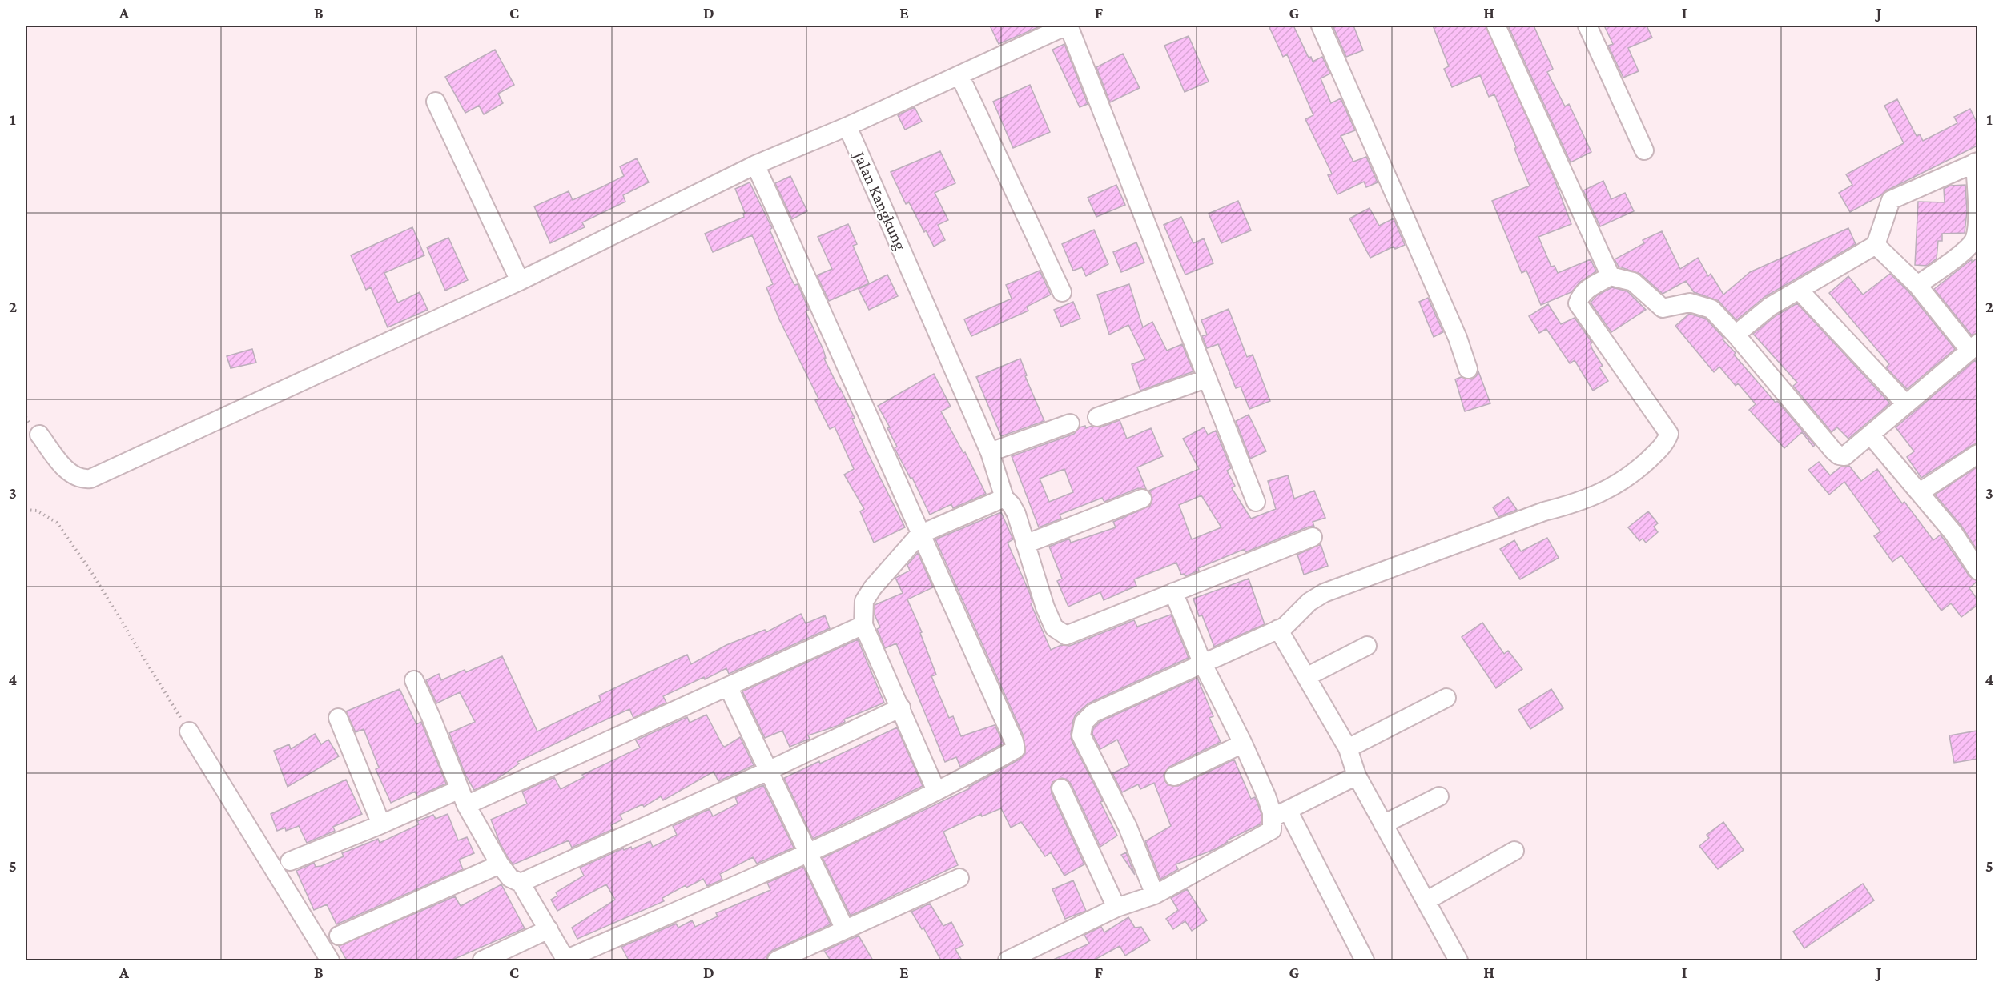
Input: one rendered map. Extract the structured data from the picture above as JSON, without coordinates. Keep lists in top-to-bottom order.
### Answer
{
  "streets": {
    "street": ["Jalan Kangkung"]
  },
  "grid": {
    "columns": [
      "A",
      "B",
      "C",
      "D",
      "E",
      "F",
      "G",
      "H",
      "I",
      "J"
    ],
    "rows": [
      "1",
      "2",
      "3",
      "4",
      "5"
    ]
  }
}
